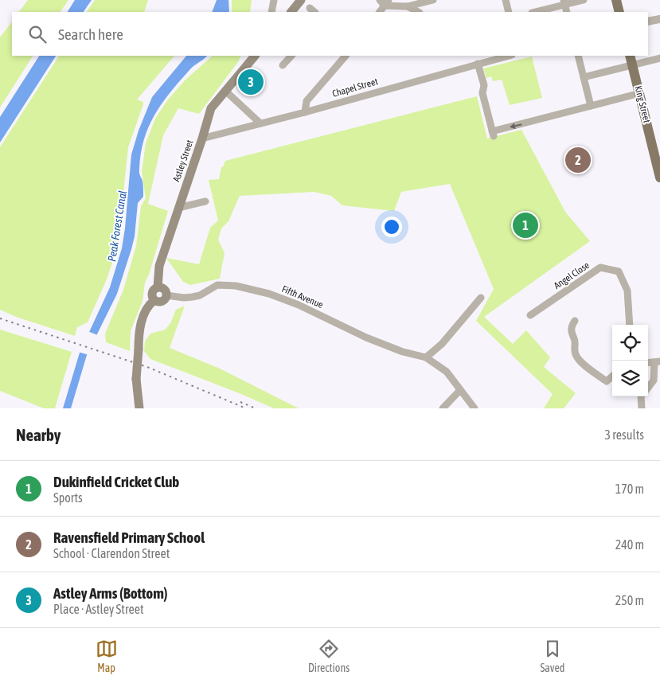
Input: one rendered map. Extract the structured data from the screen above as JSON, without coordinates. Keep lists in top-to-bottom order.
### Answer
{
  "streets": {
    "main road": ["King Street", "Astley Street"],
    "street": ["Chapel Street", "Angel Close", "Fifth Avenue"]
  },
  "crossings": [
    ["Chapel Street", "Astley Street"],
    ["Astley Street", "Fifth Avenue"]
  ],
  "water": ["Peak Forest Canal"],
  "page": {
    "search": "Search here",
    "pins": ["3", "2", "1"],
    "heading": ["Nearby", "3 results"],
    "list": [
      {
        "mark": "1",
        "name": "Dukinfield Cricket Club",
        "note": "Sports",
        "value": "170 m"
      },
      {
        "mark": "2",
        "name": "Ravensfield Primary School",
        "note": "School · Clarendon Street",
        "value": "240 m"
      },
      {
        "mark": "3",
        "name": "Astley Arms (Bottom)",
        "note": "Place · Astley Street",
        "value": "250 m"
      }
    ],
    "nav": ["Map", "Directions", "Saved"]
  }
}
